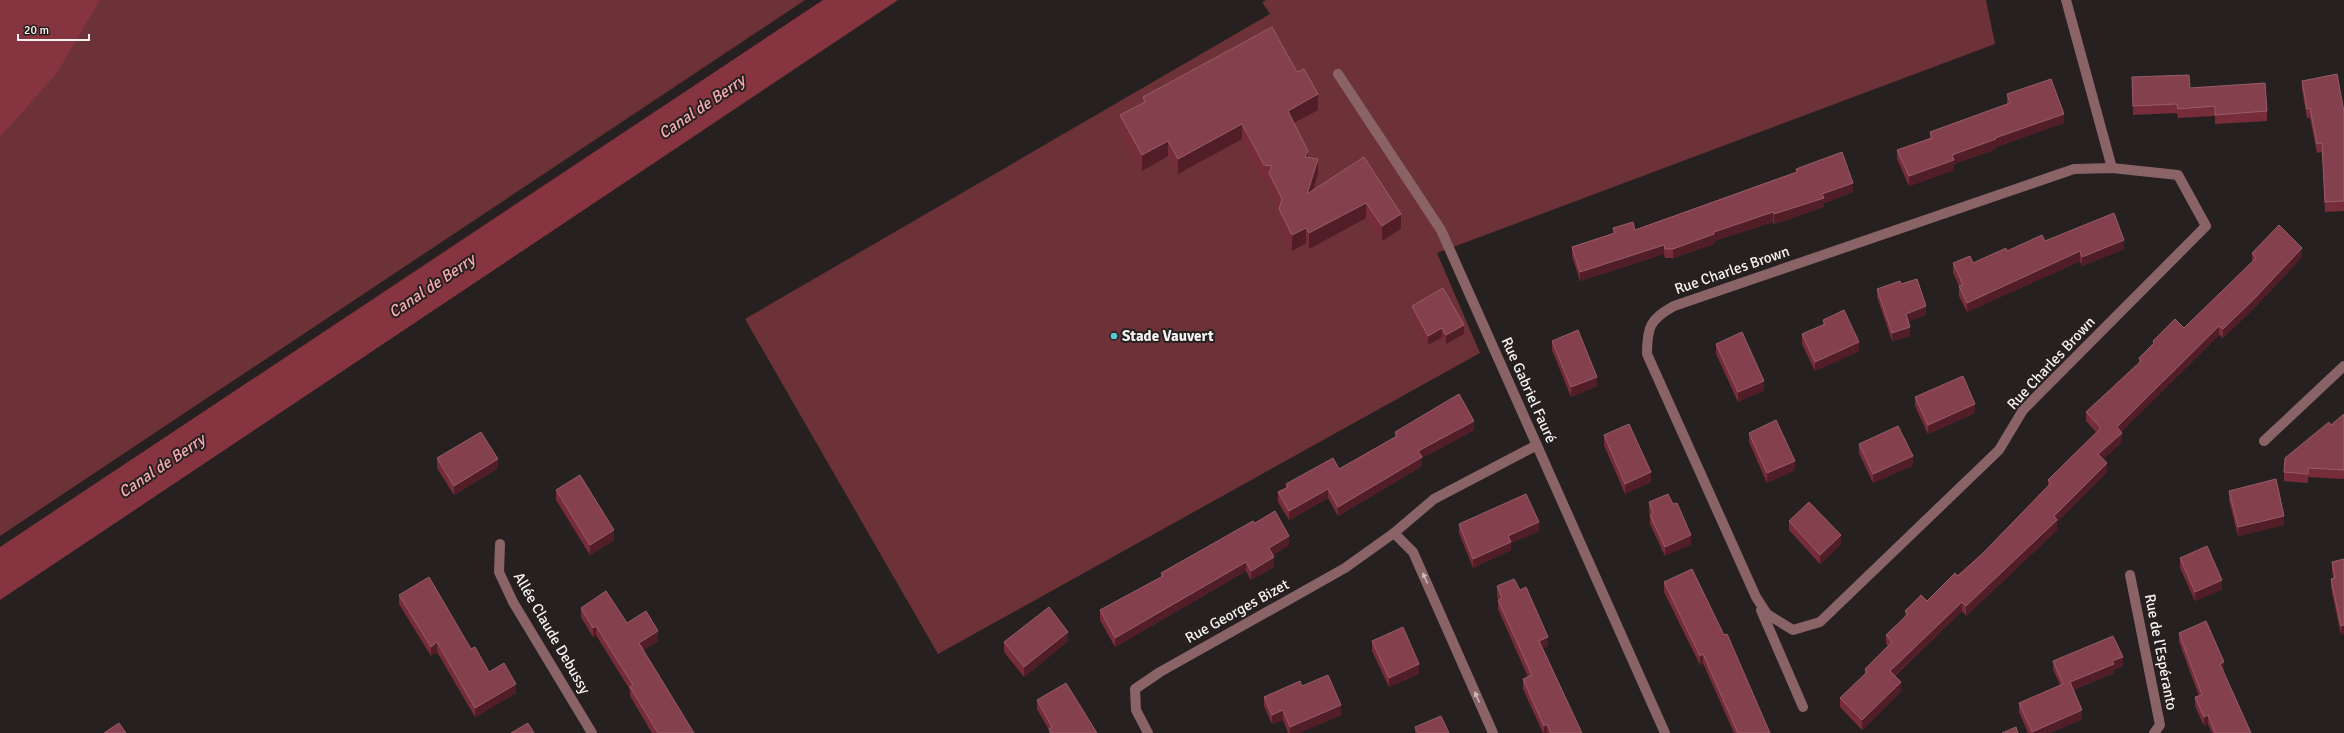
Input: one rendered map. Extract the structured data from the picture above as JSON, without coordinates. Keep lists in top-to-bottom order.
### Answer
{
  "streets": {
    "street": [
      "Rue Charles Brown",
      "Rue Gabriel Fauré",
      "Rue Georges Bizet",
      "Allée Claude Debussy",
      "Rue de l'Espéranto"
    ]
  },
  "crossings": [
    ["Rue Gabriel Fauré", "Rue Georges Bizet"]
  ],
  "water": ["Canal de Berry"],
  "places": ["Stade Vauvert"],
  "scale_bar": "20 m"
}
